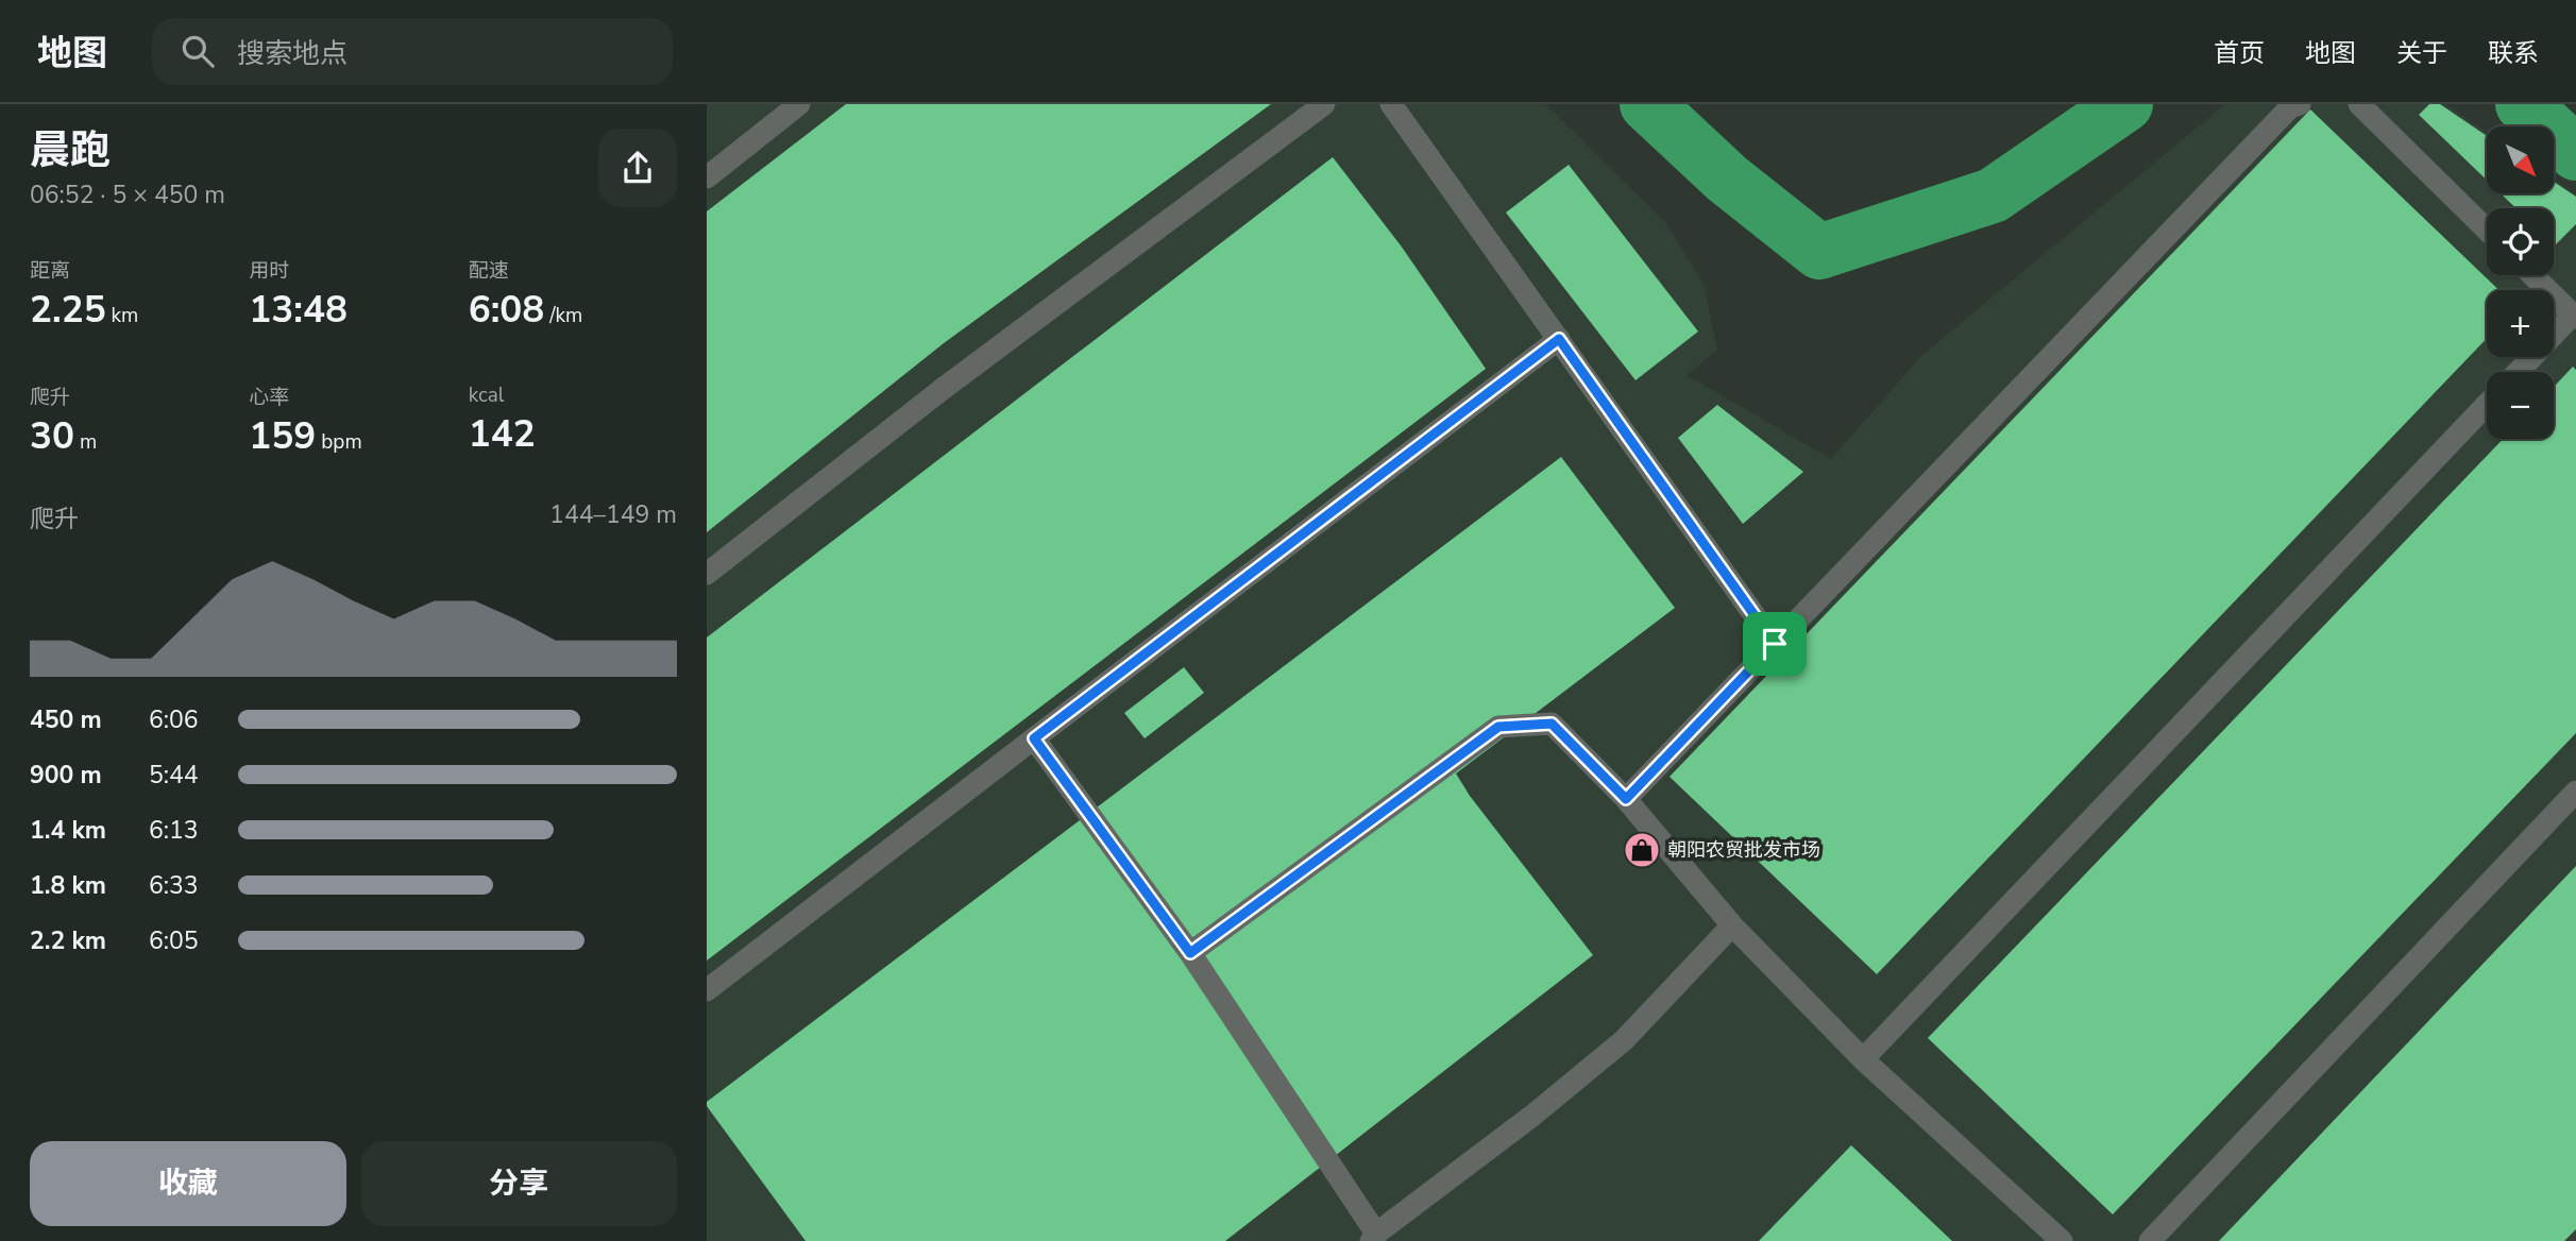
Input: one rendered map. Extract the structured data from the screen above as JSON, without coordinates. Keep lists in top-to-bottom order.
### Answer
{
  "places": {
    "shop": ["朝阳农贸批发市场"]
  },
  "north": "bottom right",
  "page": {
    "header": "地图",
    "search": "搜索地点",
    "nav": [
      "首页",
      "地图",
      "关于",
      "联系"
    ],
    "heading": ["晨跑", "06:52 · 5 × 450 m"],
    "map_buttons": ["+", "−"],
    "stats": [
      ["距离", "2.25 km"],
      ["用时", "13:48"],
      ["配速", "6:08 /km"],
      ["爬升", "30 m"],
      ["心率", "159 bpm"],
      ["kcal", "142"]
    ],
    "chart": ["爬升", "144–149 m"],
    "list": [
      {
        "name": "450 m",
        "note": "6:06"
      },
      {
        "name": "900 m",
        "note": "5:44"
      },
      {
        "name": "1.4 km",
        "note": "6:13"
      },
      {
        "name": "1.8 km",
        "note": "6:33"
      },
      {
        "name": "2.2 km",
        "note": "6:05"
      }
    ],
    "buttons": ["收藏", "分享"]
  }
}
